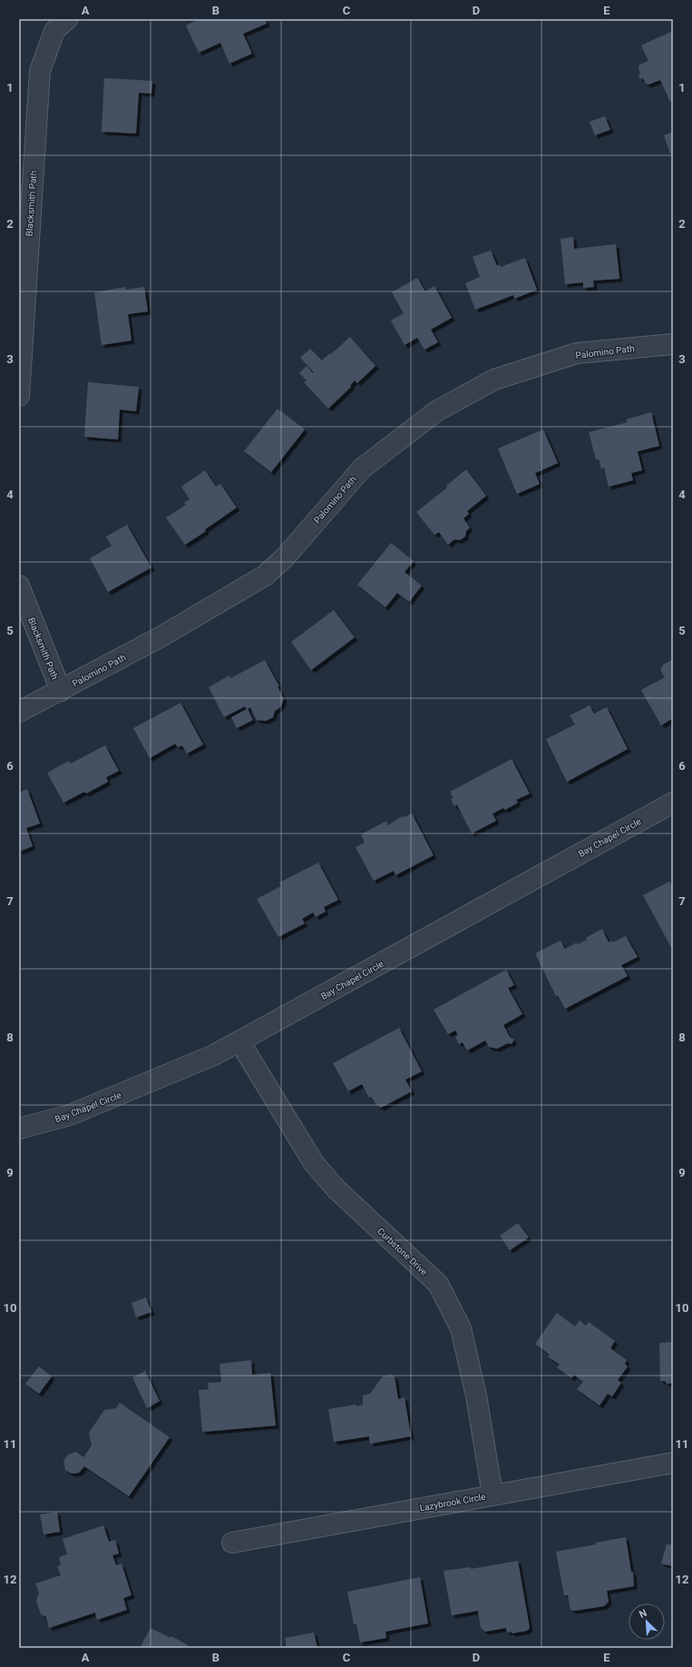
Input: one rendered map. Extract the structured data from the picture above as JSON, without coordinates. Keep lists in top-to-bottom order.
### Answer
{
  "streets": {
    "street": [
      "Blacksmith Path",
      "Palomino Path",
      "Bay Chapel Circle",
      "Curbstone Drive",
      "Lazybrook Circle"
    ]
  },
  "crossings": [
    ["Blacksmith Path", "Palomino Path"],
    ["Bay Chapel Circle", "Curbstone Drive"],
    ["Curbstone Drive", "Lazybrook Circle"]
  ],
  "north": "top left",
  "grid": {
    "columns": [
      "A",
      "B",
      "C",
      "D",
      "E"
    ],
    "rows": [
      "1",
      "2",
      "3",
      "4",
      "5",
      "6",
      "7",
      "8",
      "9",
      "10",
      "11",
      "12"
    ]
  }
}
